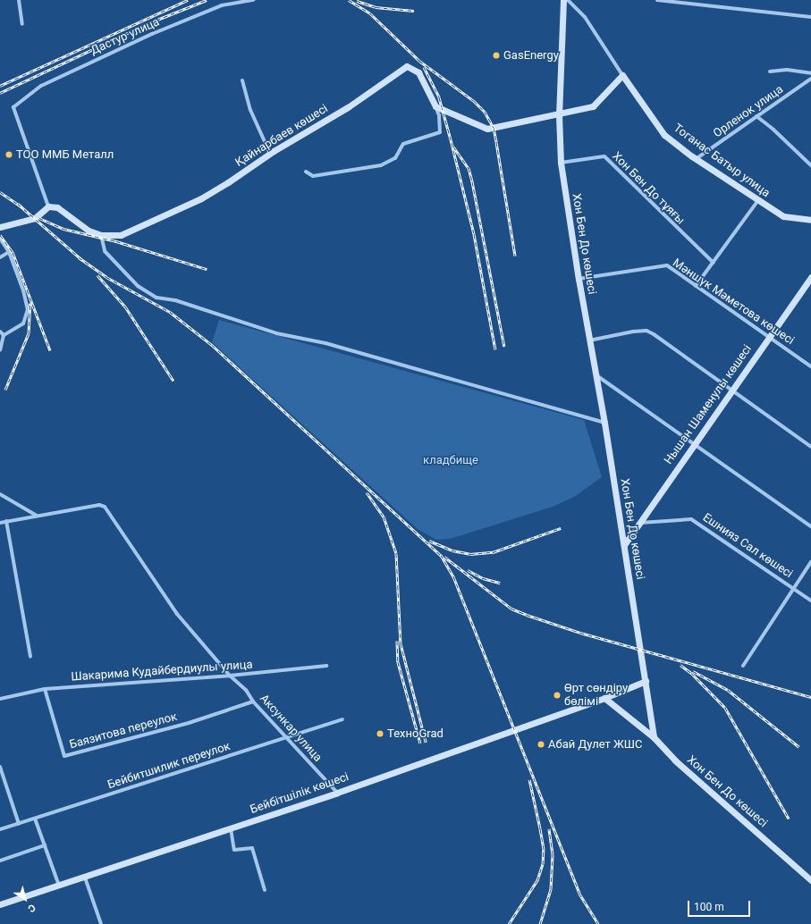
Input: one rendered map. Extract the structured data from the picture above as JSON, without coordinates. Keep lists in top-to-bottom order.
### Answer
{
  "streets": {
    "street": [
      "Дастур улица",
      "Орленок улица",
      "Қайнарбаев көшесі",
      "Тоганас Батыр улица",
      "Хон Бен До тұяғы",
      "Хон Бен До көшесі",
      "Мәншүк Мәметова көшесі",
      "Нышан Шаменулы көшесі",
      "Ешнияз Сал көшесі",
      "Шакарима Кудайбердиулы улица",
      "Аксункар улица",
      "Баязитова переулок",
      "Бейбитшилик переулок",
      "Бейбітшілік көшесі"
    ]
  },
  "crossings": [
    ["Дастур улица", "Қайнарбаев көшесі"],
    ["Орленок улица", "Тоганас Батыр улица"],
    ["Хон Бен До тұяғы", "Хон Бен До көшесі"],
    ["Хон Бен До көшесі", "Мәншүк Мәметова көшесі"],
    ["Хон Бен До көшесі", "Нышан Шаменулы көшесі"],
    ["Хон Бен До көшесі", "Бейбітшілік көшесі"],
    ["Мәншүк Мәметова көшесі", "Нышан Шаменулы көшесі"],
    ["Нышан Шаменулы көшесі", "Ешнияз Сал көшесі"],
    ["Шакарима Кудайбердиулы улица", "Аксункар улица"],
    ["Шакарима Кудайбердиулы улица", "Баязитова переулок"],
    ["Аксункар улица", "Баязитова переулок"],
    ["Аксункар улица", "Бейбитшилик переулок"],
    ["Аксункар улица", "Бейбітшілік көшесі"]
  ],
  "parks": ["кладбище"],
  "places": [
    "GasEnergy",
    "ТОО ММБ Металл",
    "Өрт сөндіру бөлімі",
    "ТехноGrad",
    "Абай Дулет ЖШС"
  ],
  "scale_bar": "100 m",
  "north": "bottom right"
}
